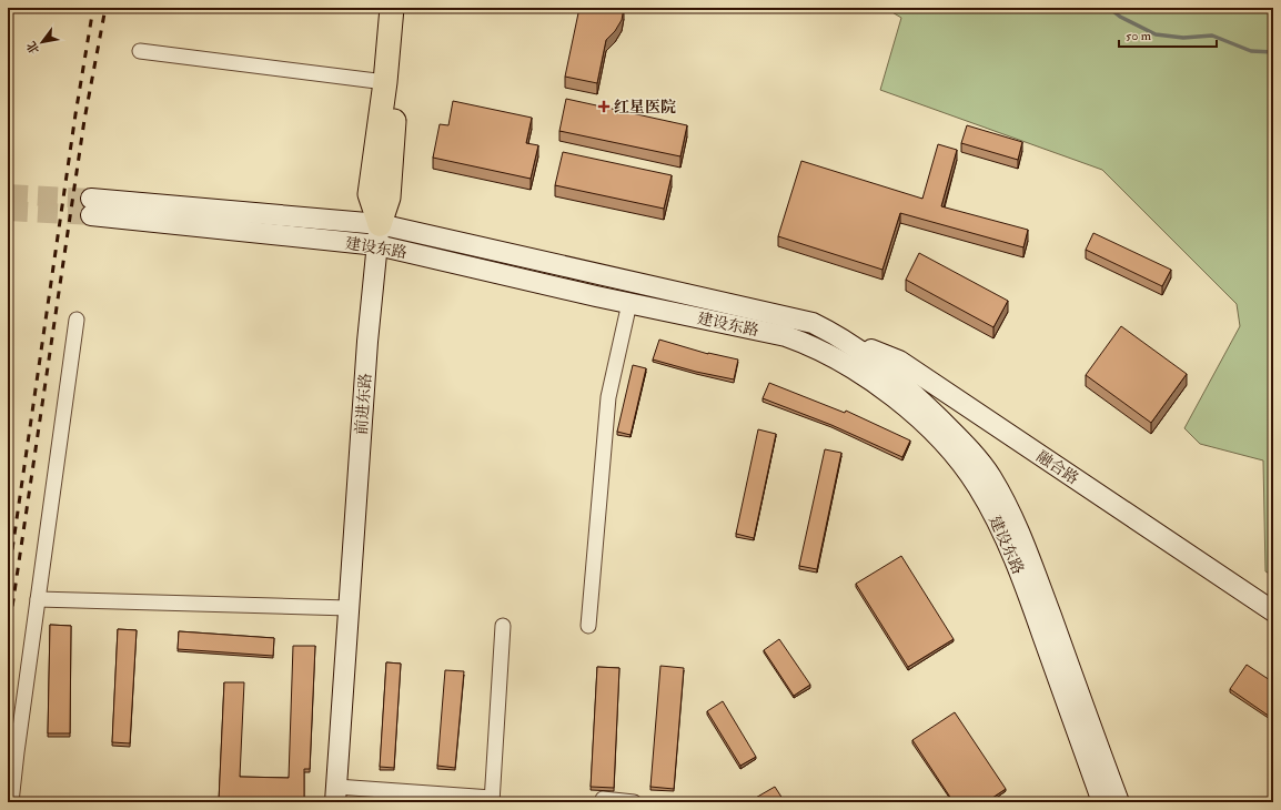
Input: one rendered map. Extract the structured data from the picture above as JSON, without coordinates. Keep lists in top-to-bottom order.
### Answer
{
  "streets": {
    "main road": ["建设东路", "前进东路", "融合路"]
  },
  "crossings": [
    ["建设东路", "前进东路"],
    ["建设东路", "融合路"]
  ],
  "places": {
    "health": ["红星医院"]
  },
  "scale_bar": "50 m",
  "north": "bottom left"
}
